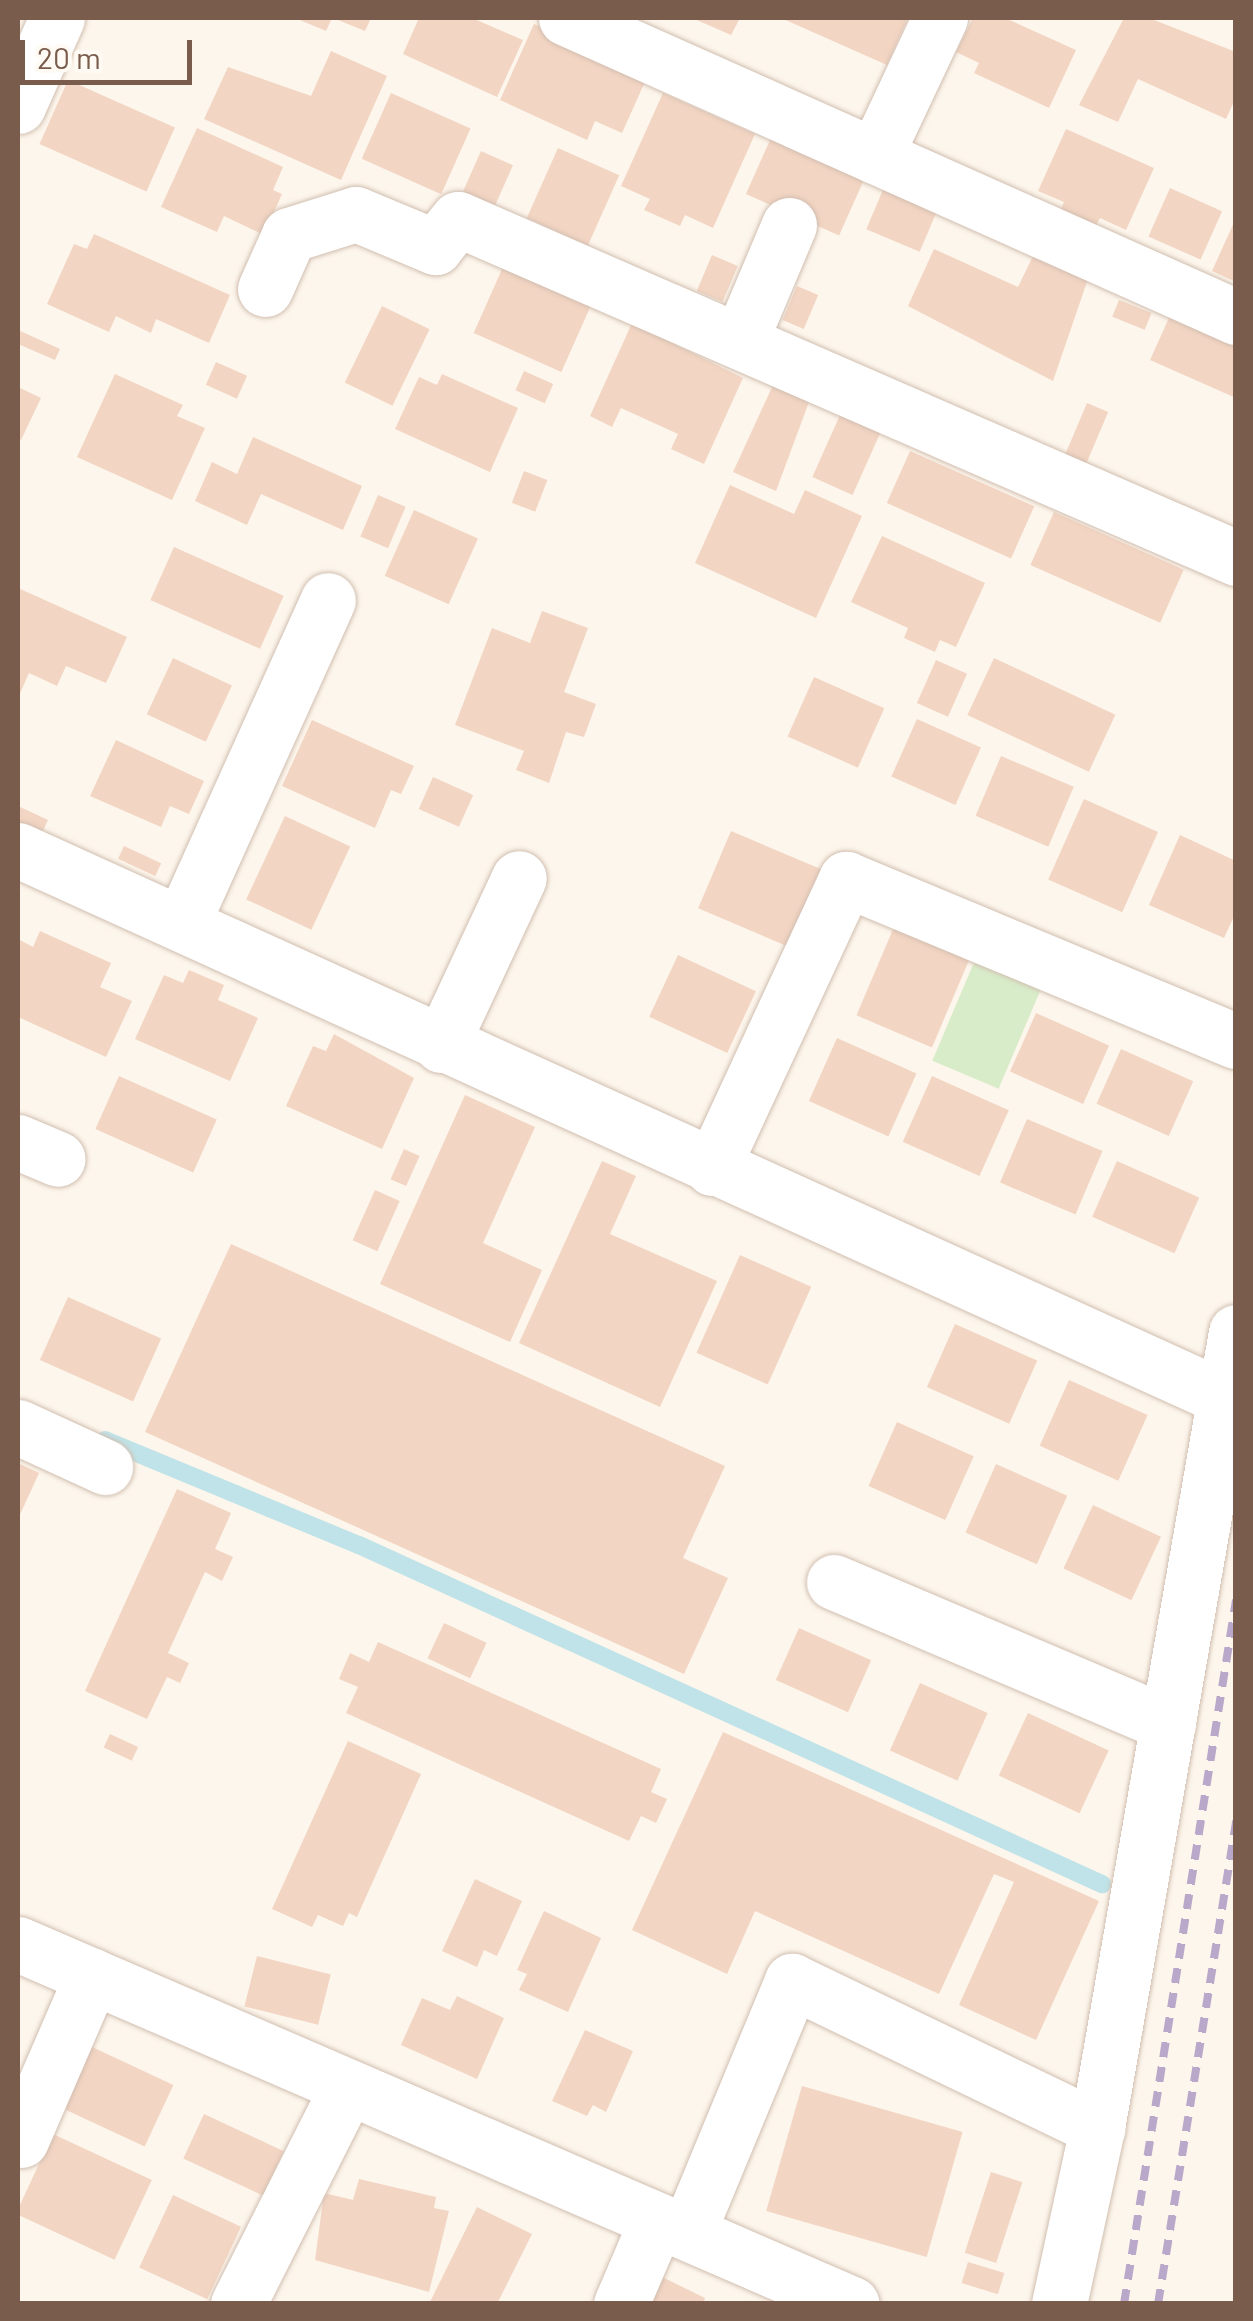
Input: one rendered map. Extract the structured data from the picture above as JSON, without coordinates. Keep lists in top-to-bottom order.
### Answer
{
  "scale_bar": "20 m"
}
